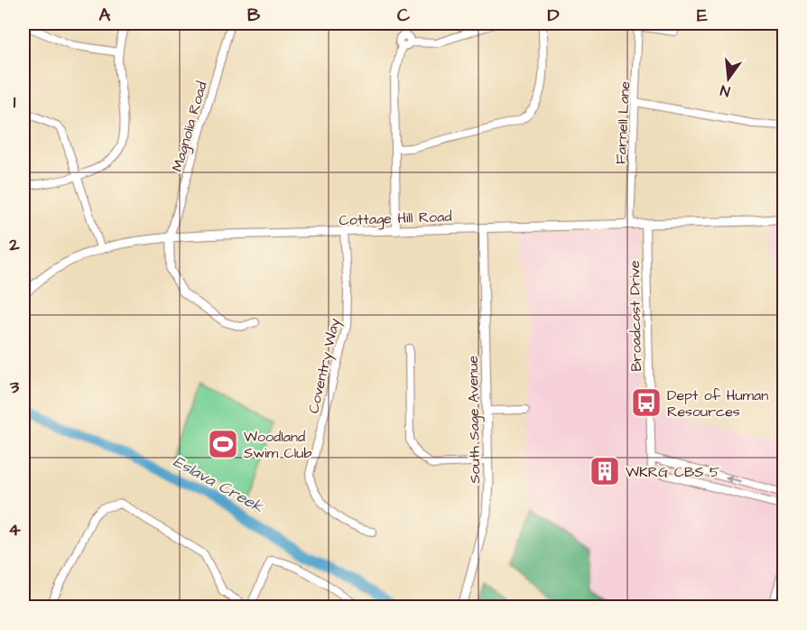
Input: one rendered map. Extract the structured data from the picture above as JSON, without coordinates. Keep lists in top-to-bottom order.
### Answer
{
  "streets": {
    "street": [
      "Farnell Lane",
      "Magnolia Road",
      "Cottage Hill Road",
      "Broadcast Drive",
      "Coventry Way",
      "South Sage Avenue"
    ]
  },
  "crossings": [
    ["Farnell Lane", "Cottage Hill Road"],
    ["Magnolia Road", "Cottage Hill Road"],
    ["Cottage Hill Road", "Broadcast Drive"],
    ["Cottage Hill Road", "Coventry Way"],
    ["Cottage Hill Road", "South Sage Avenue"]
  ],
  "water": ["Eslava Creek"],
  "places": {
    "bus stop": ["Dept of Human Resources"],
    "sports": ["Woodland Swim Club"],
    "building": ["WKRG CBS 5"]
  },
  "north": "bottom",
  "grid": {
    "columns": [
      "A",
      "B",
      "C",
      "D",
      "E"
    ],
    "rows": [
      "1",
      "2",
      "3",
      "4"
    ]
  }
}
